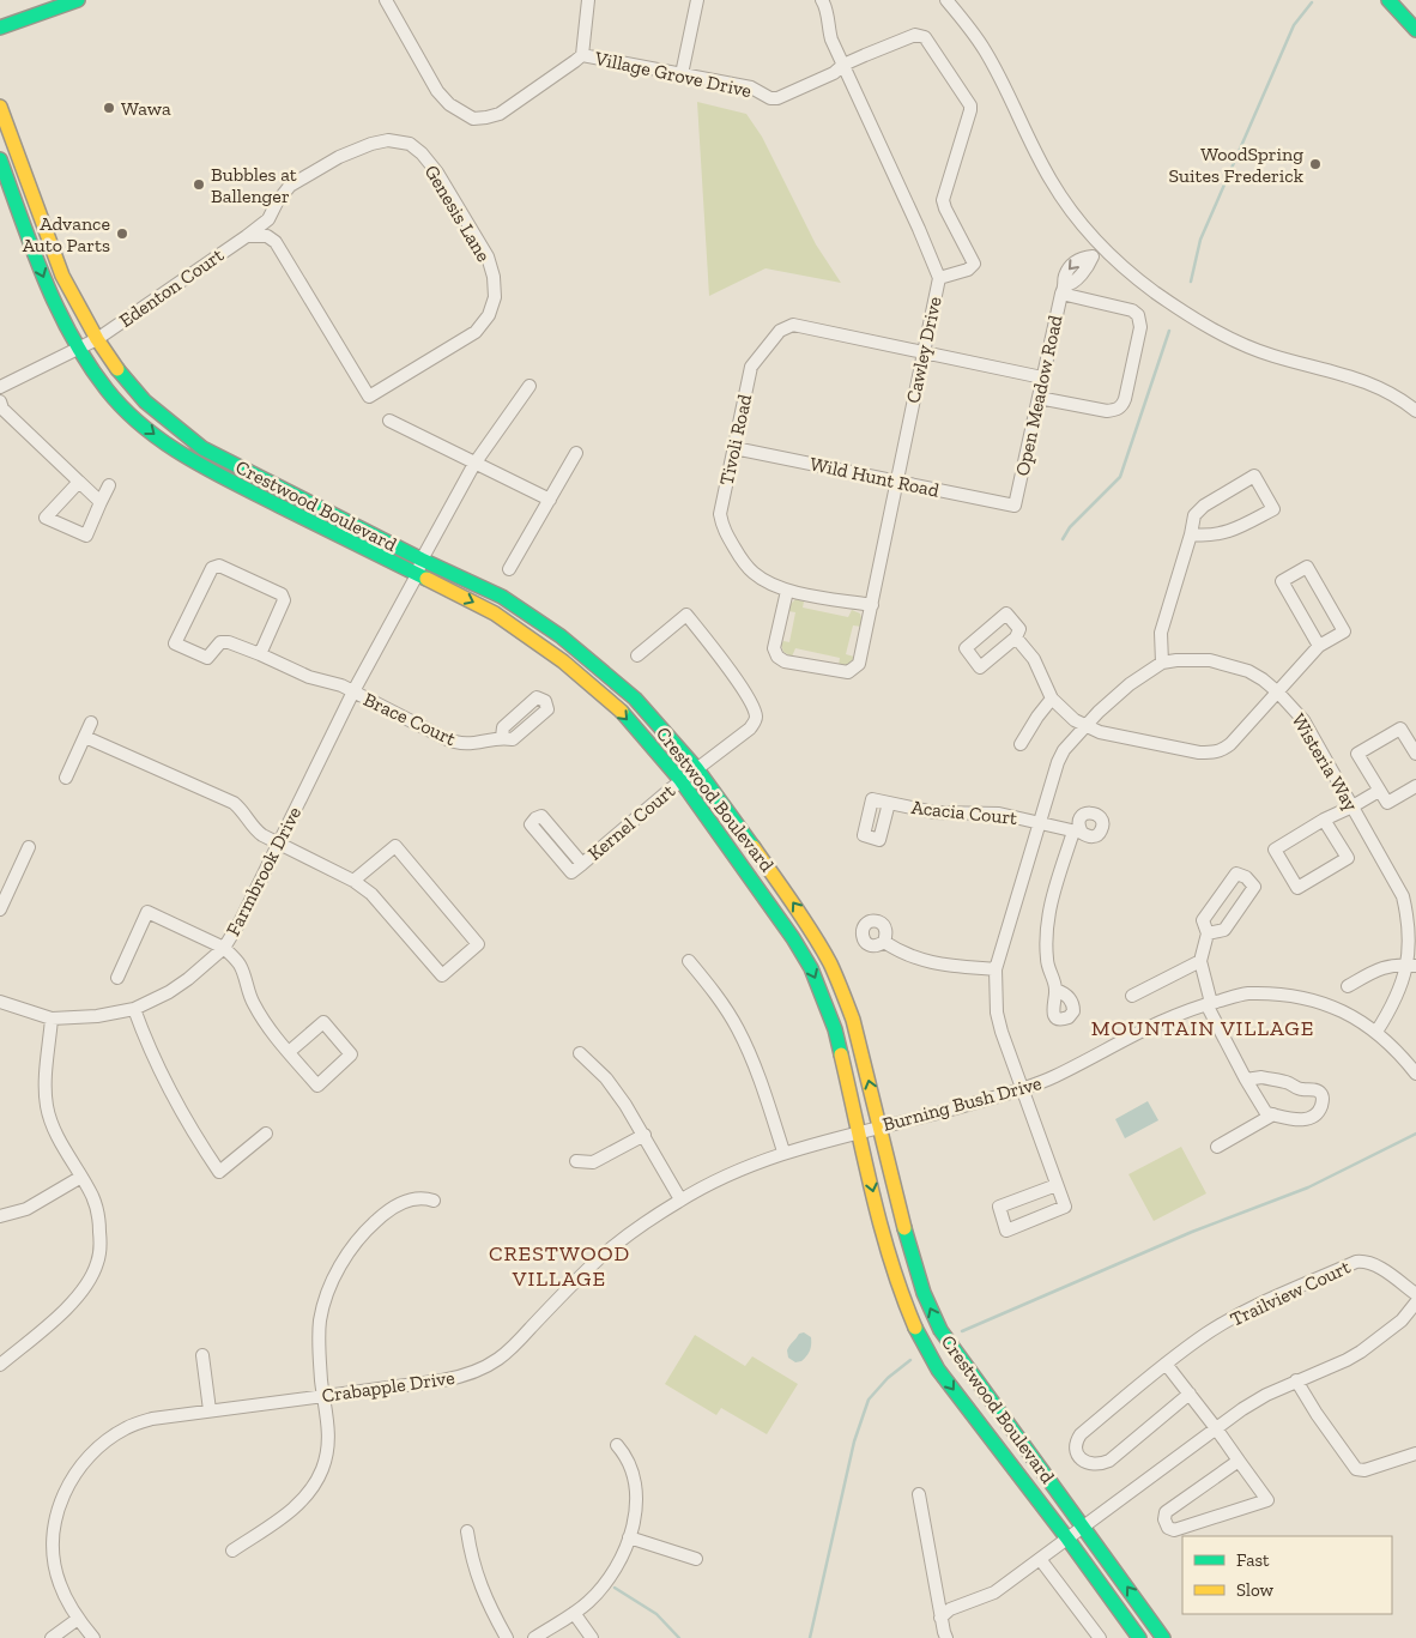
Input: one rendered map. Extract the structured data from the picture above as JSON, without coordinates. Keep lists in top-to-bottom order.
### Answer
{
  "streets": {
    "main road": ["Crestwood Boulevard"],
    "street": [
      "Village Grove Drive",
      "Genesis Lane",
      "Edenton Court",
      "Cawley Drive",
      "Open Meadow Road",
      "Tivoli Road",
      "Wild Hunt Road",
      "Brace Court",
      "Wisteria Way",
      "Acacia Court",
      "Kernel Court",
      "Farmbrook Drive",
      "Burning Bush Drive",
      "Trailview Court",
      "Crabapple Drive"
    ]
  },
  "crossings": [
    ["Village Grove Drive", "Cawley Drive"],
    ["Genesis Lane", "Edenton Court"],
    ["Edenton Court", "Crestwood Boulevard"],
    ["Cawley Drive", "Tivoli Road"],
    ["Cawley Drive", "Wild Hunt Road"],
    ["Open Meadow Road", "Wild Hunt Road"],
    ["Tivoli Road", "Wild Hunt Road"],
    ["Crestwood Boulevard", "Kernel Court"],
    ["Crestwood Boulevard", "Farmbrook Drive"],
    ["Crestwood Boulevard", "Burning Bush Drive"],
    ["Crestwood Boulevard", "Crabapple Drive"],
    ["Brace Court", "Farmbrook Drive"],
    ["Wisteria Way", "Acacia Court"],
    ["Wisteria Way", "Burning Bush Drive"],
    ["Burning Bush Drive", "Crabapple Drive"]
  ],
  "districts": ["MOUNTAIN VILLAGE", "CRESTWOOD VILLAGE"],
  "places": [
    "Wawa",
    "WoodSpring Suites Frederick",
    "Bubbles at Ballenger",
    "Advance Auto Parts"
  ],
  "legend": ["Fast", "Slow"]
}
